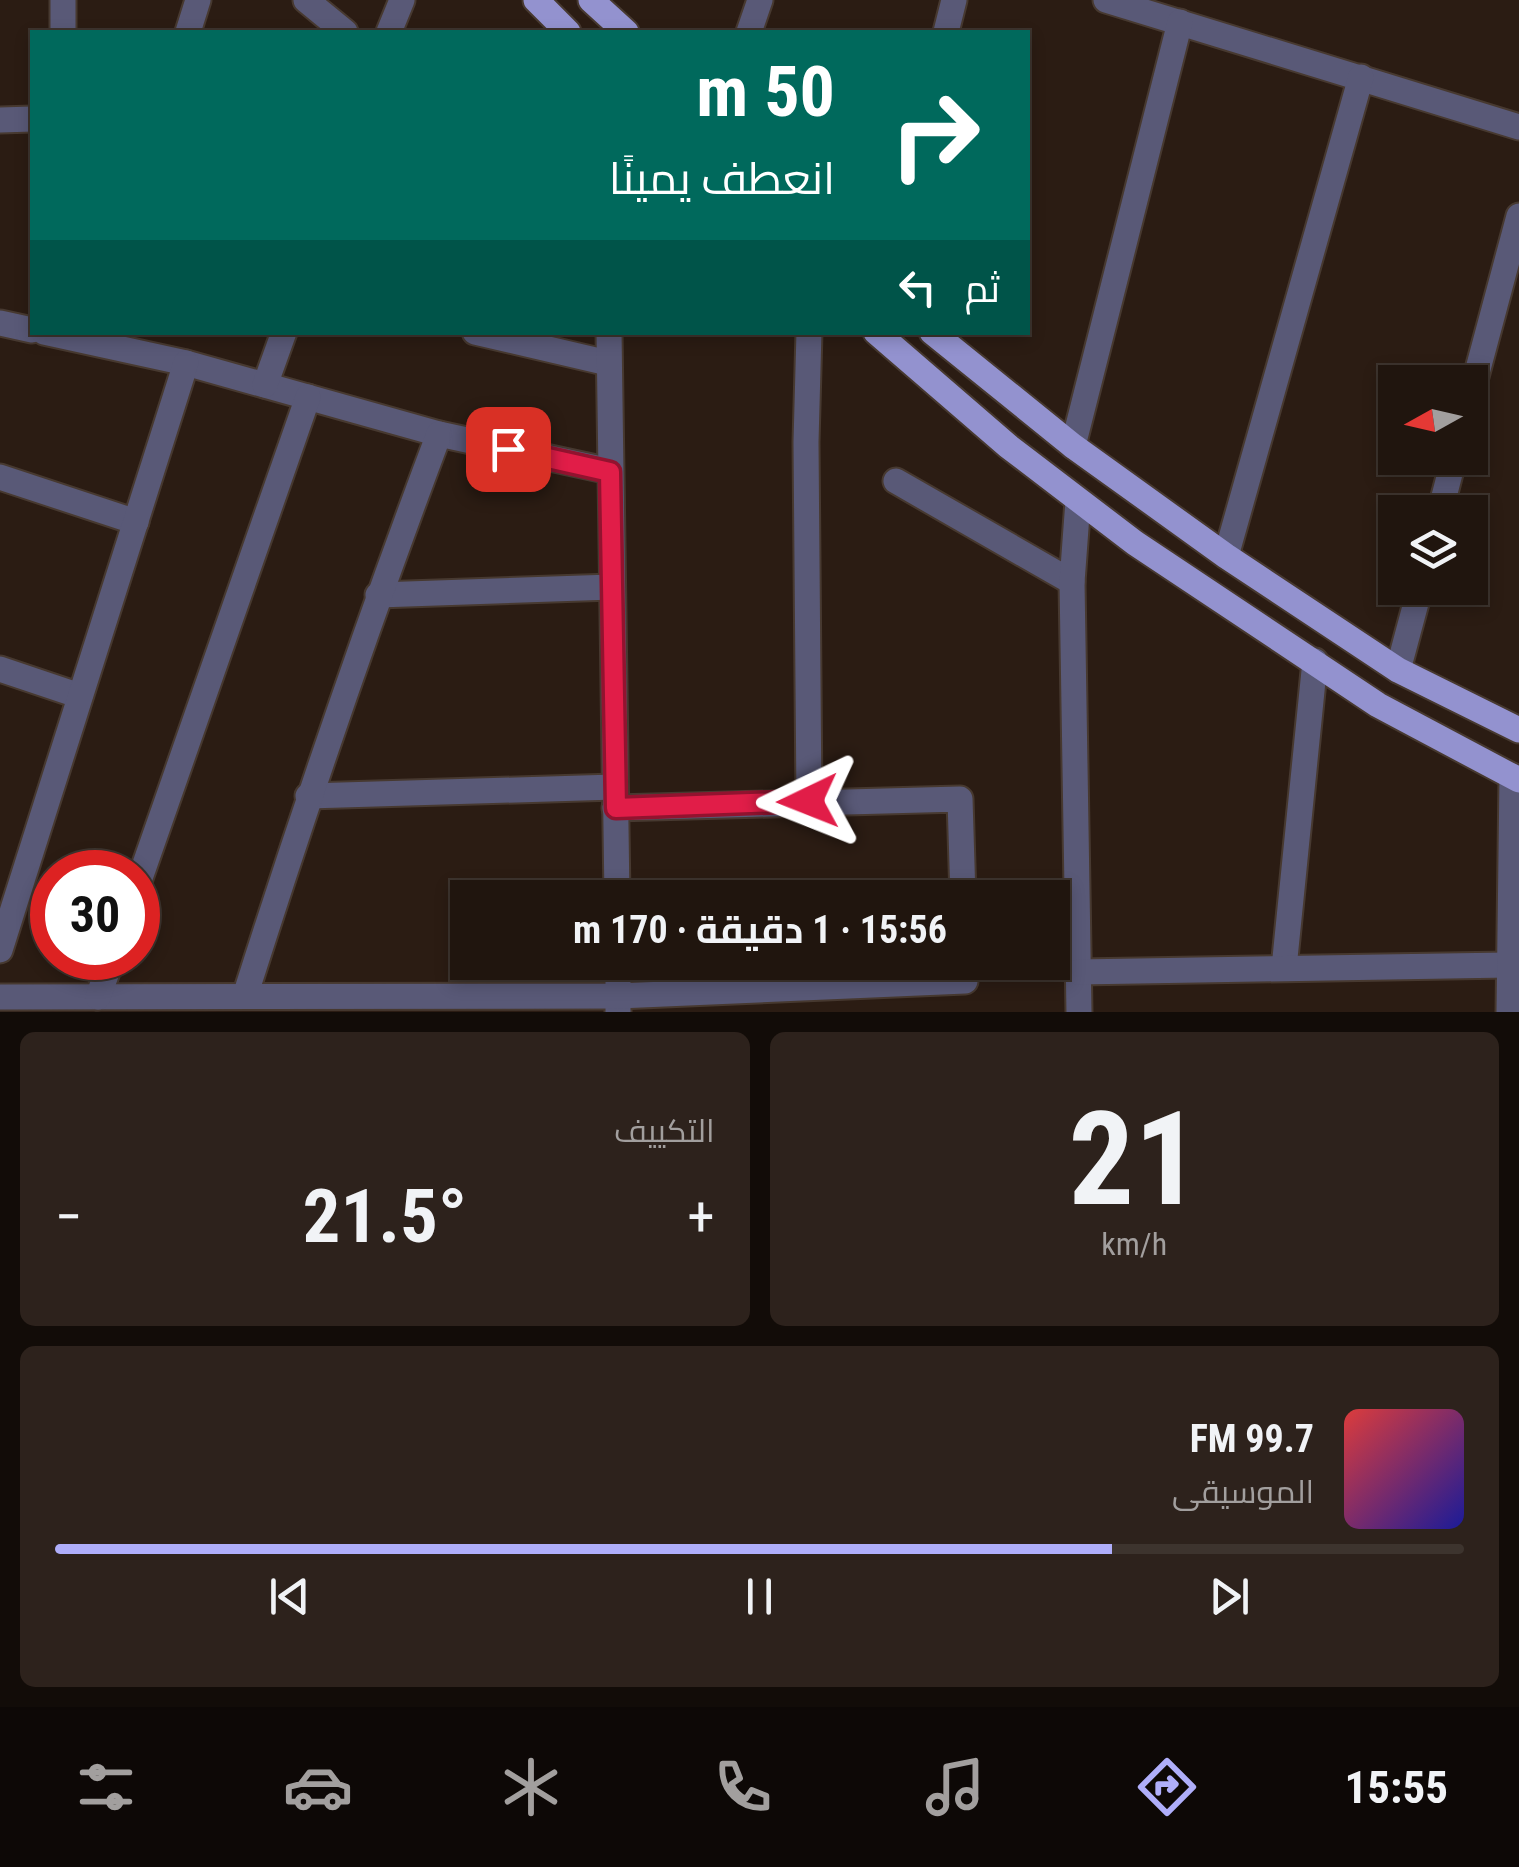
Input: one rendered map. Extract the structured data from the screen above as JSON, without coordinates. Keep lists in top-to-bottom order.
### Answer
{
  "north": "left",
  "page": {
    "turn": ["50 m", "انعطف يمينًا"],
    "then": "ثم",
    "limit": "30",
    "trip": "15:56 · 1 دقيقة · 170 m",
    "tile": [
      ["21", "km/h"],
      "التكييف"
    ],
    "heat": ["−", "21.5°", "+"],
    "song": ["99.7 FM", "الموسيقى"],
    "tabs": "15:55"
  }
}
